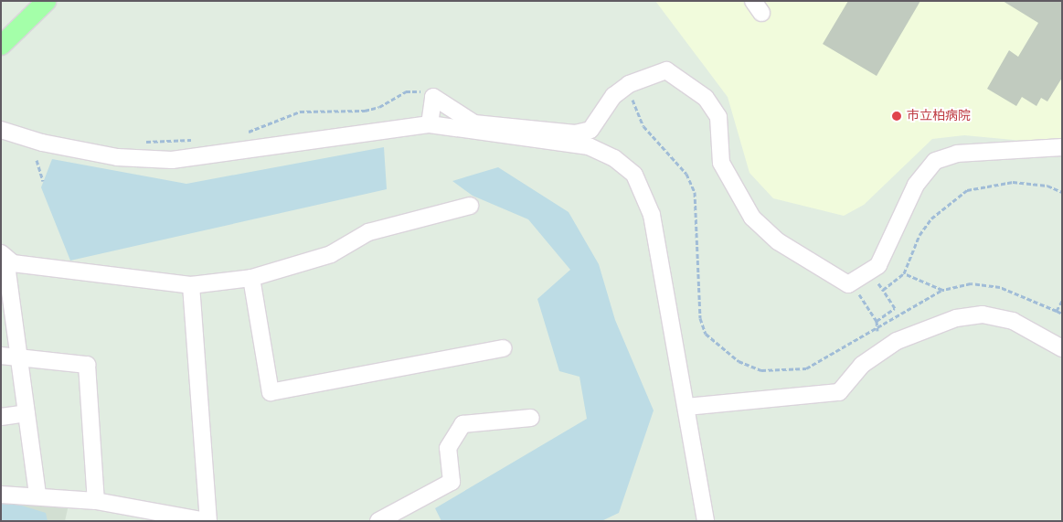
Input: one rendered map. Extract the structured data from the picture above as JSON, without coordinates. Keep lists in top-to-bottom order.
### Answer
{
  "places": ["市立柏病院"]
}
